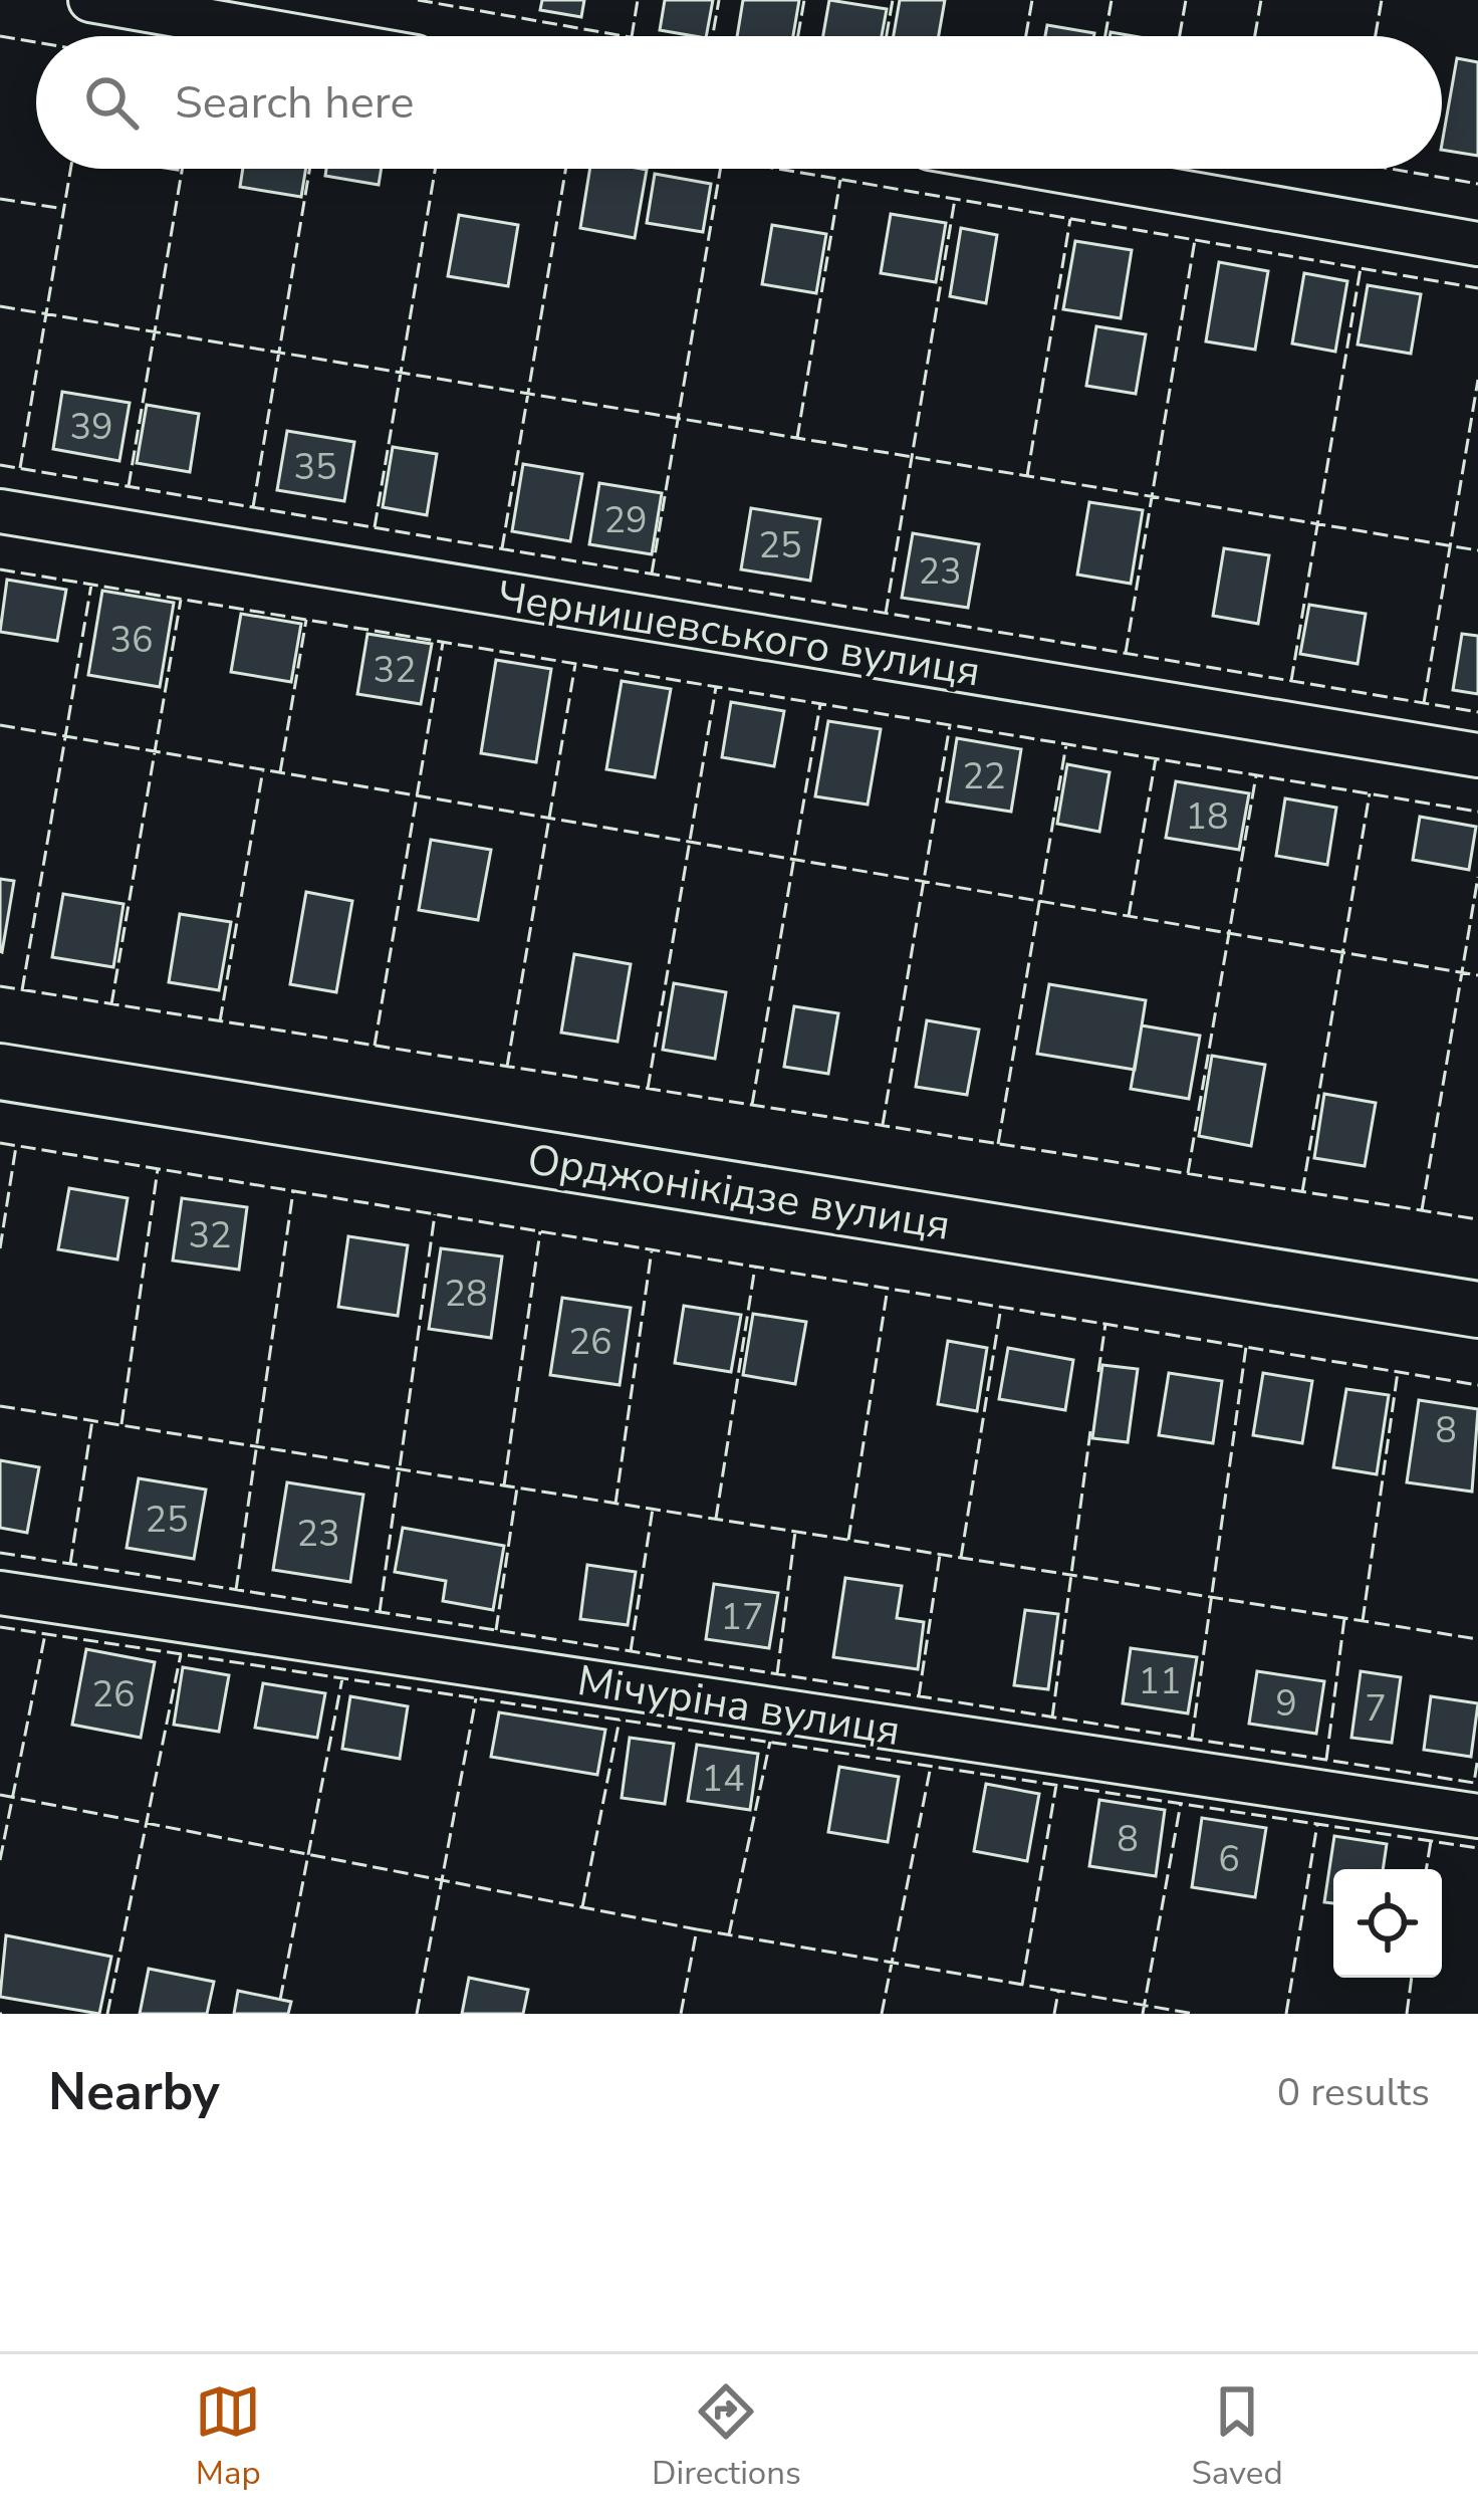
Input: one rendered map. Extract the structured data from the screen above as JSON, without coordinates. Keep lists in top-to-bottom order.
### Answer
{
  "streets": {
    "main road": ["Орджонікідзе вулиця"],
    "street": ["Чернишевського вулиця", "Мічуріна вулиця"]
  },
  "house_numbers": [
    "39",
    "35",
    "29",
    "25",
    "23",
    "36",
    "32",
    "22",
    "18",
    "32",
    "28",
    "26",
    "8",
    "25",
    "23",
    "17",
    "11",
    "26",
    "9",
    "7",
    "14",
    "8",
    "6"
  ],
  "page": {
    "search": "Search here",
    "heading": ["Nearby", "0 results"],
    "nav": ["Map", "Directions", "Saved"]
  }
}
